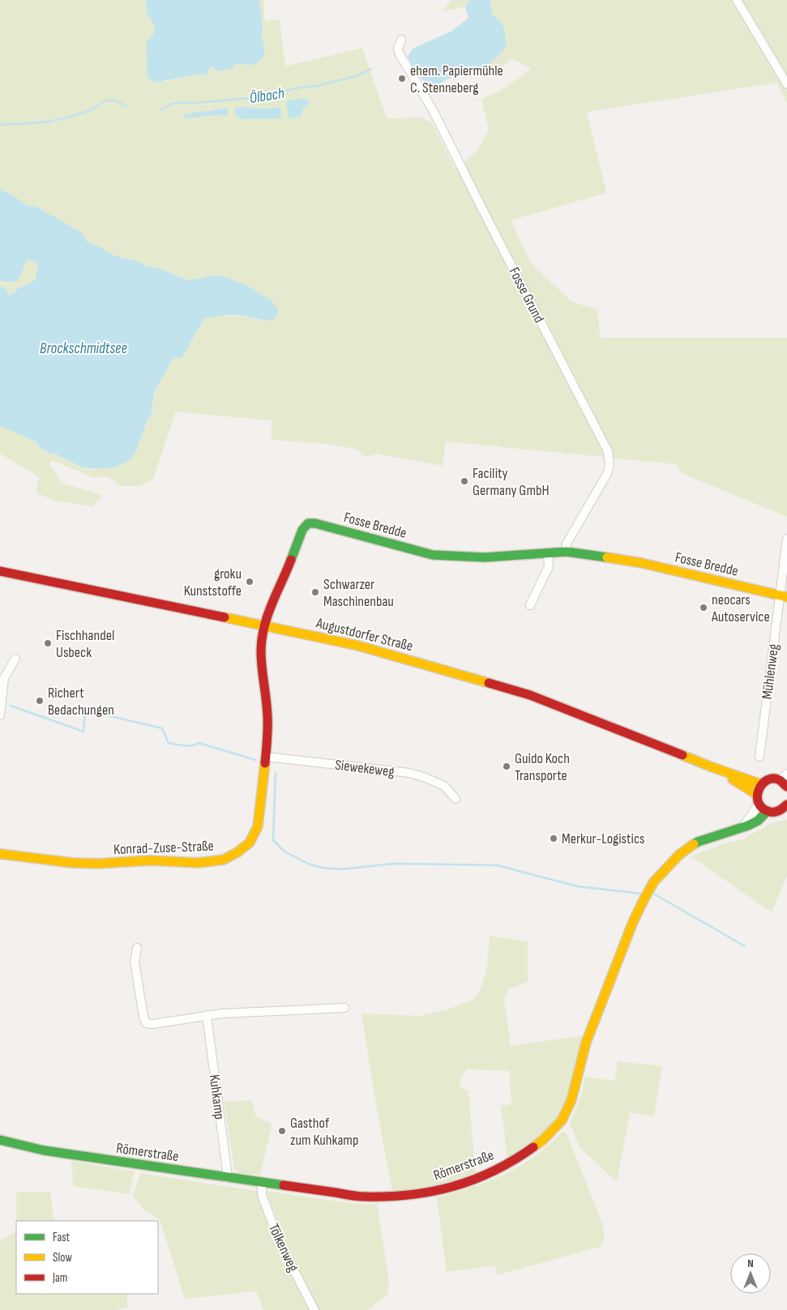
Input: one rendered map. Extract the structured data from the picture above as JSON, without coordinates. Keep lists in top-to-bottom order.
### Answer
{
  "streets": {
    "street": [
      "Fosse Grund",
      "Fosse Bredde",
      "Augustdorfer Straße",
      "Mühlenweg",
      "Siewekeweg",
      "Konrad-Zuse-Straße",
      "Kuhkamp",
      "Römerstraße",
      "Tölkenweg"
    ]
  },
  "crossings": [
    ["Fosse Grund", "Fosse Bredde"],
    ["Fosse Bredde", "Augustdorfer Straße"],
    ["Fosse Bredde", "Mühlenweg"],
    ["Fosse Bredde", "Konrad-Zuse-Straße"],
    ["Augustdorfer Straße", "Konrad-Zuse-Straße"],
    ["Siewekeweg", "Konrad-Zuse-Straße"],
    ["Kuhkamp", "Römerstraße"],
    ["Römerstraße", "Tölkenweg"]
  ],
  "water": ["Ölbach", "Brockschmidtsee"],
  "places": [
    "ehem. Papiermühle C. Stenneberg",
    "Facility Germany GmbH",
    "groku Kunststoffe",
    "Schwarzer Maschinenbau",
    "neocars Autoservice",
    "Fischhandel Usbeck",
    "Richert Bedachungen",
    "Guido Koch Transporte",
    "Merkur-Logistics",
    "Gasthof zum Kuhkamp"
  ],
  "legend": ["Fast", "Slow", "Jam"],
  "north": "top"
}
